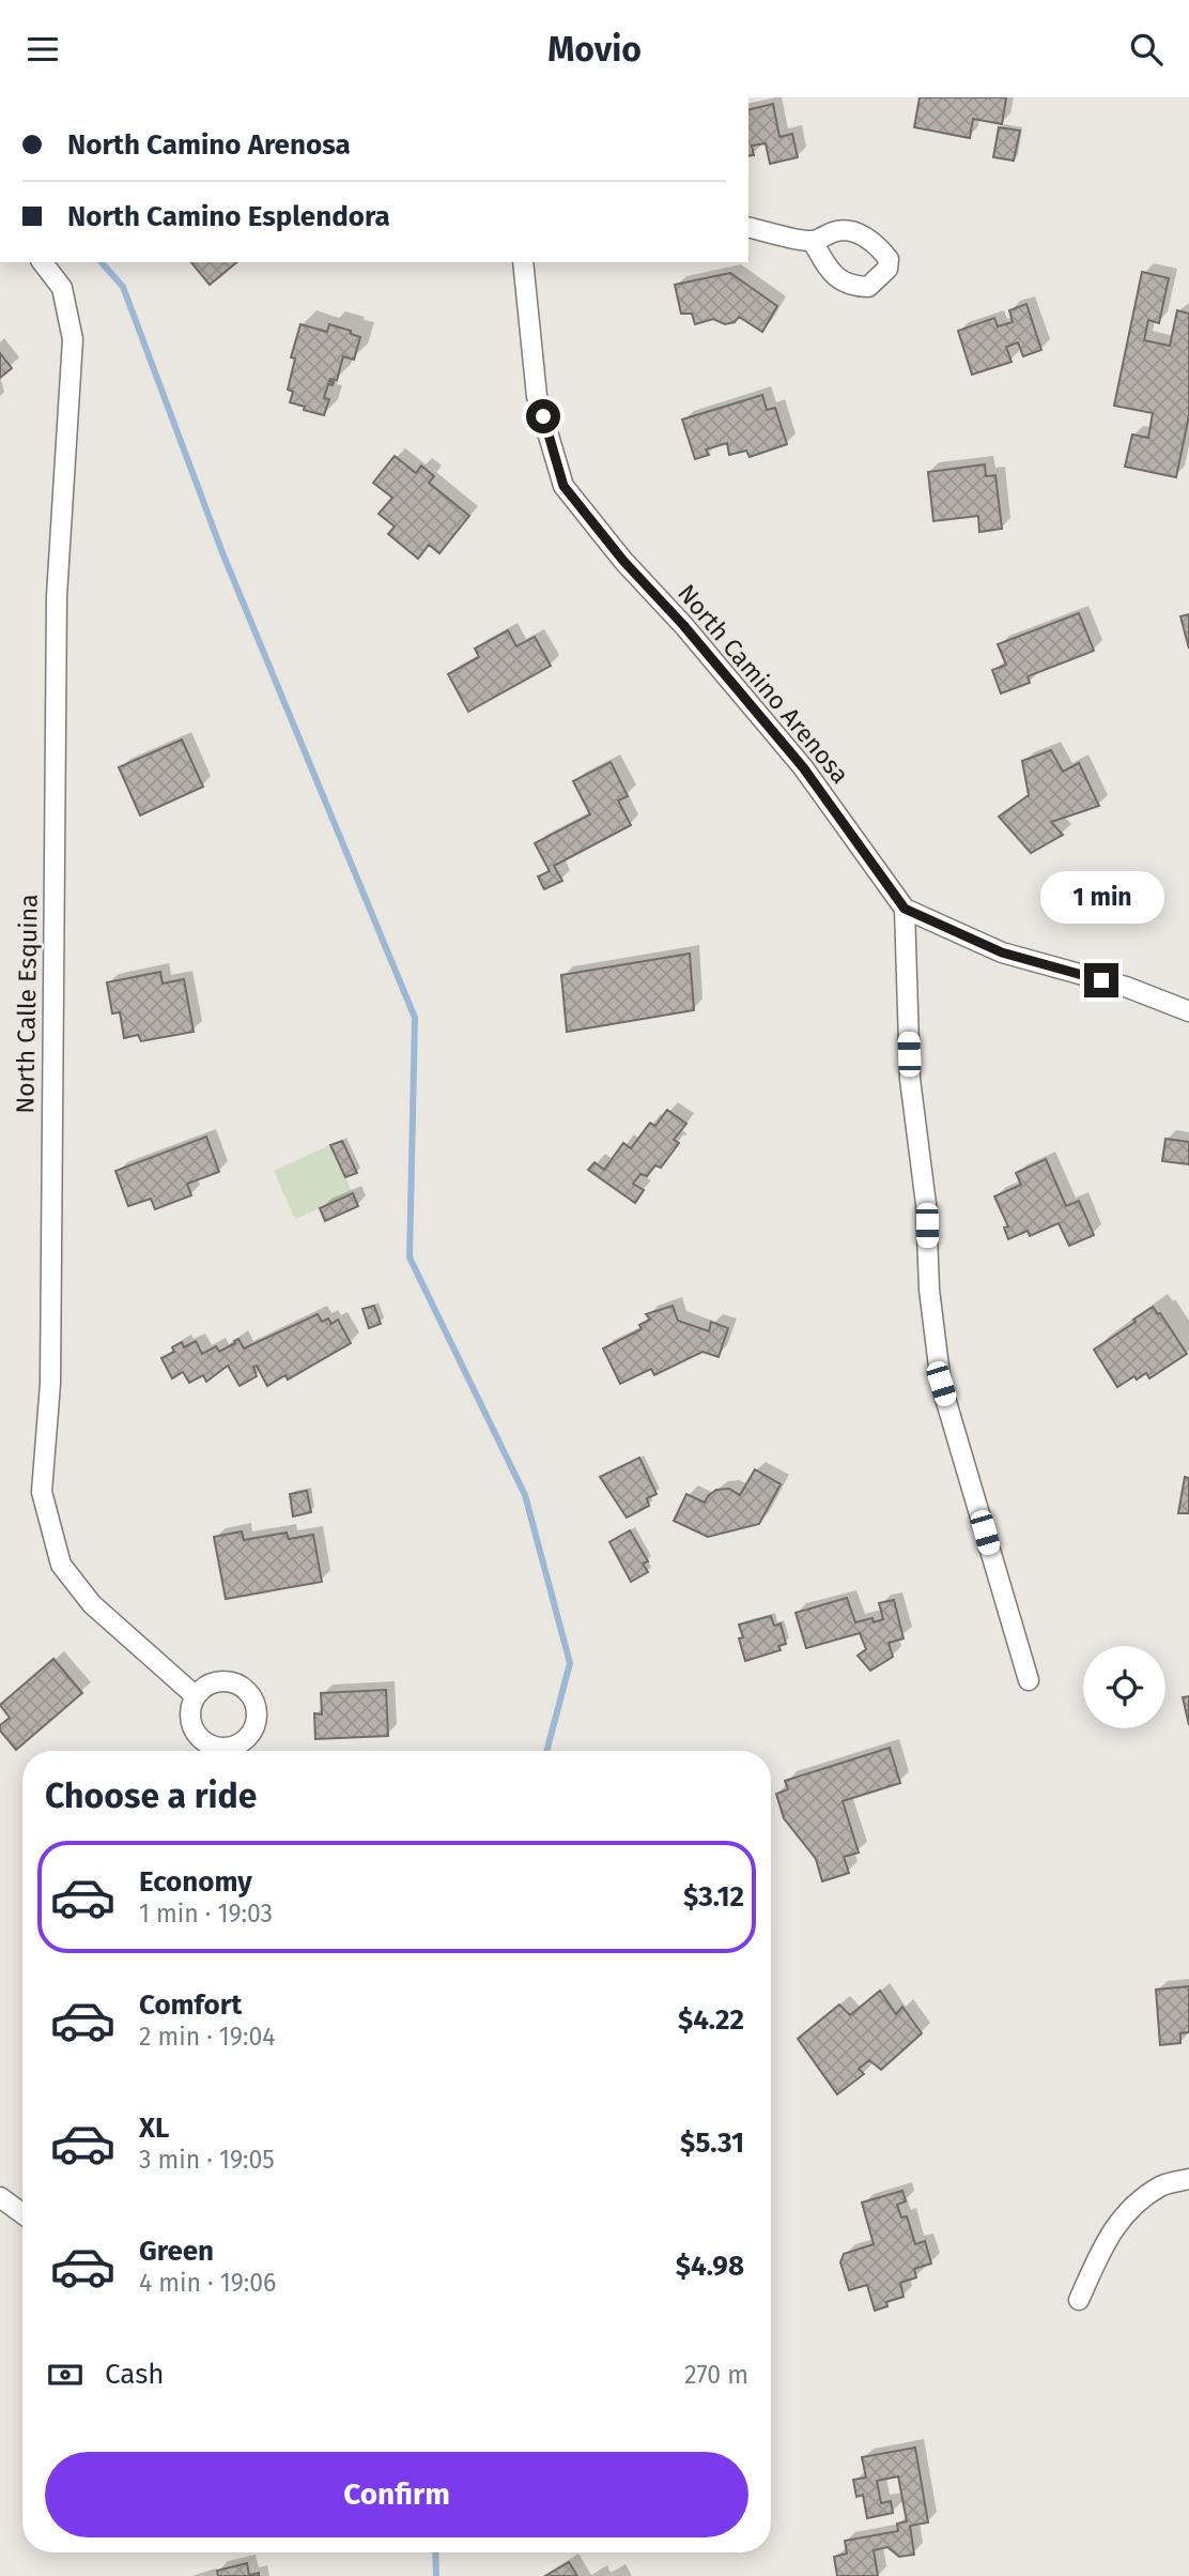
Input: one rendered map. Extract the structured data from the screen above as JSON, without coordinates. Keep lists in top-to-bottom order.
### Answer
{
  "streets": {
    "street": ["North Camino Arenosa", "North Calle Esquina"]
  },
  "page": {
    "header": "Movio",
    "banner": ["North Camino Arenosa", "North Camino Esplendora"],
    "bubble": "1 min",
    "heading": "Choose a ride",
    "list": [
      {
        "name": "Economy",
        "note": "1 min · 19:03",
        "value": "$3.12"
      },
      {
        "name": "Comfort",
        "note": "2 min · 19:04",
        "value": "$4.22"
      },
      {
        "name": "XL",
        "note": "3 min · 19:05",
        "value": "$5.31"
      },
      {
        "name": "Green",
        "note": "4 min · 19:06",
        "value": "$4.98"
      }
    ],
    "pay": ["Cash", "270 m"],
    "buttons": "Confirm"
  }
}
